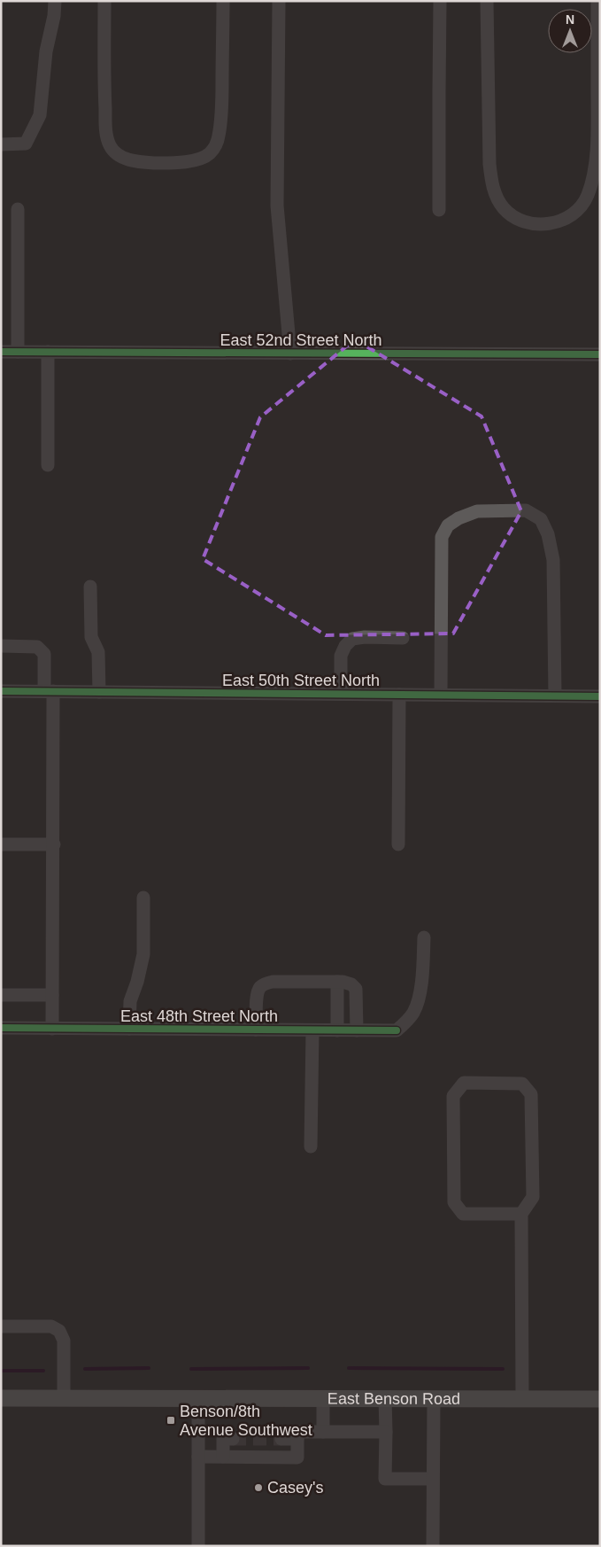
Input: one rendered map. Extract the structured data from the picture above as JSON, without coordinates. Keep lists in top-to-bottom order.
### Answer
{
  "streets": {
    "main road": ["East Benson Road"],
    "street": ["East 52nd Street North", "East 50th Street North", "East 48th Street North"]
  },
  "places": {
    "transit": ["Benson/8th Avenue Southwest"],
    "other": ["Casey's"]
  },
  "north": "top"
}
